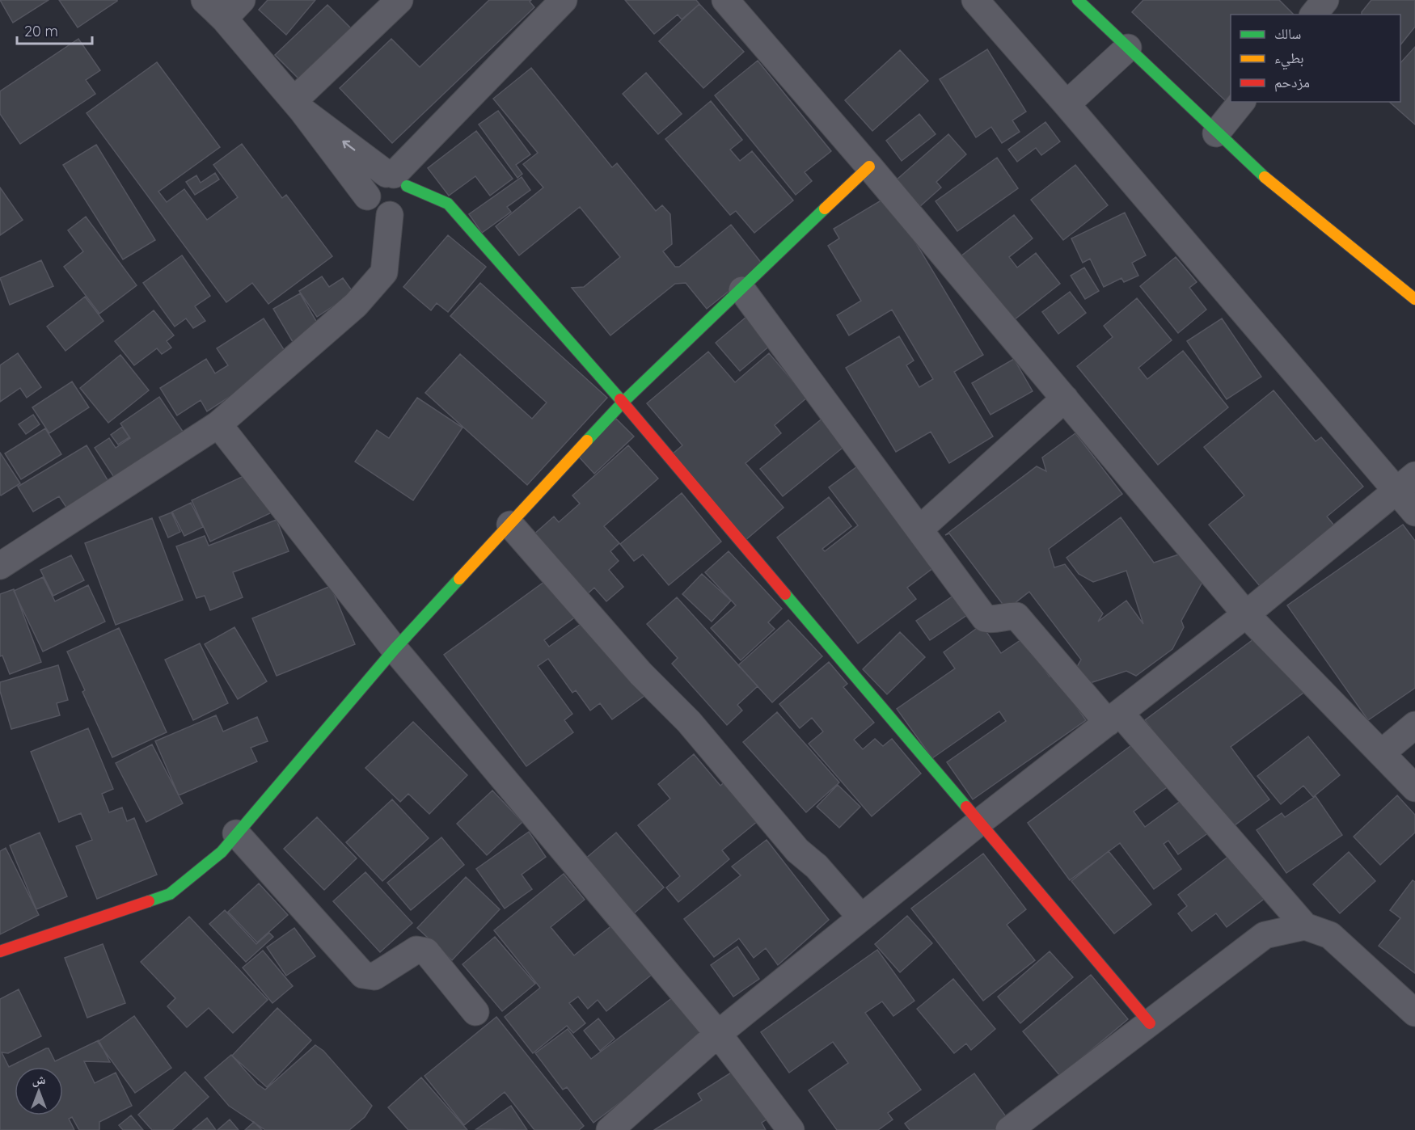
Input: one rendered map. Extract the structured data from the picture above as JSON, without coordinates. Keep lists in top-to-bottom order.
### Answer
{
  "legend": ["سالك", "بطيء", "مزدحم"],
  "scale_bar": "20 m",
  "north": "top"
}
